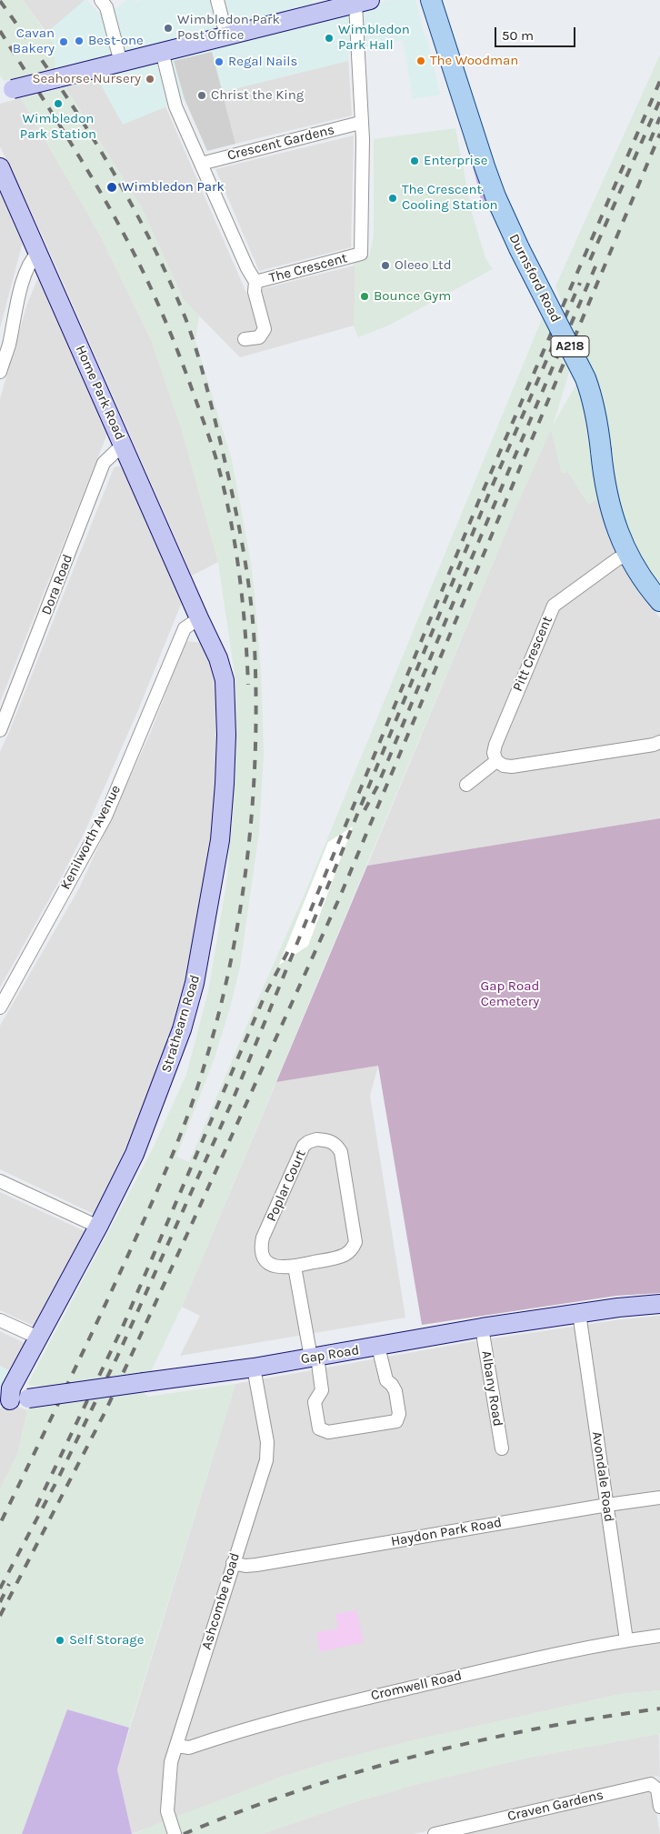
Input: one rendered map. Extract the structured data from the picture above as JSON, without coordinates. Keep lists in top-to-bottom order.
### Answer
{
  "streets": {
    "main road": ["Durnsford Road", "A218"],
    "street": [
      "Crescent Gardens",
      "The Crescent",
      "Home Park Road",
      "Dora Road",
      "Pitt Crescent",
      "Kenilworth Avenue",
      "Strathearn Road",
      "Poplar Court",
      "Gap Road",
      "Albany Road",
      "Avondale Road",
      "Haydon Park Road",
      "Ashcombe Road",
      "Cromwell Road",
      "Craven Gardens"
    ]
  },
  "crossings": [
    ["Crescent Gardens", "The Crescent"],
    ["Durnsford Road", "Pitt Crescent"],
    ["Home Park Road", "Dora Road"],
    ["Home Park Road", "Kenilworth Avenue"],
    ["Home Park Road", "Strathearn Road"],
    ["Kenilworth Avenue", "Strathearn Road"],
    ["Strathearn Road", "Gap Road"],
    ["Gap Road", "Albany Road"],
    ["Gap Road", "Avondale Road"],
    ["Gap Road", "Ashcombe Road"],
    ["Avondale Road", "Haydon Park Road"],
    ["Avondale Road", "Cromwell Road"],
    ["Haydon Park Road", "Ashcombe Road"],
    ["Ashcombe Road", "Cromwell Road"]
  ],
  "parks": ["Gap Road Cemetery"],
  "places": [
    "Wimbledon Park Post Office",
    "Wimbledon Park Hall",
    "Best-one",
    "Cavan Bakery",
    "The Woodman",
    "Regal Nails",
    "Seahorse Nursery",
    "Christ the King",
    "Wimbledon Park Station",
    "Enterprise",
    "Wimbledon Park",
    "The Crescent Cooling Station",
    "Oleeo Ltd",
    "Bounce Gym",
    "Self Storage"
  ],
  "scale_bar": "50 m"
}
